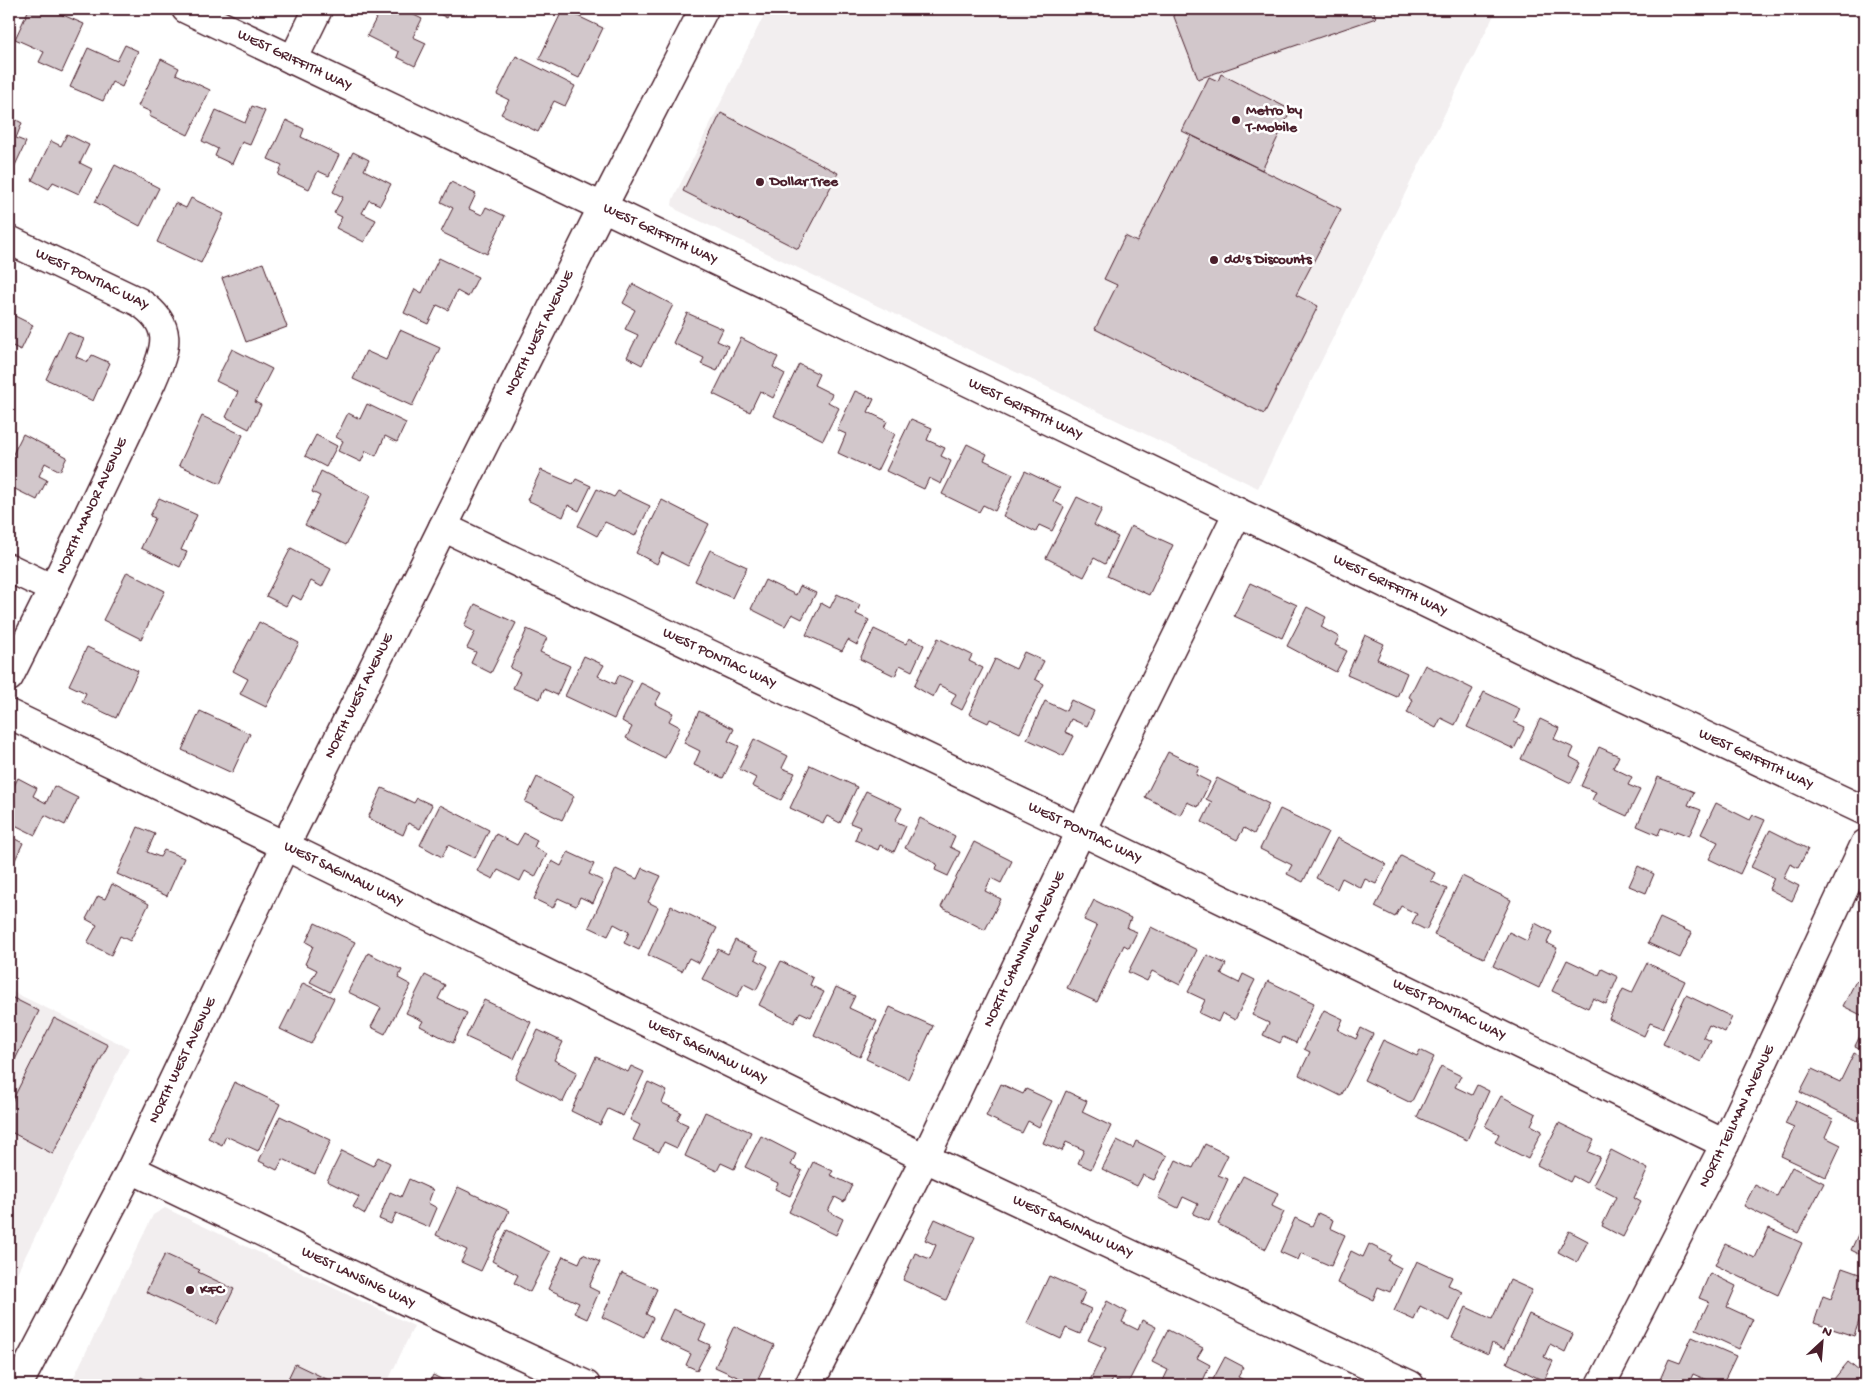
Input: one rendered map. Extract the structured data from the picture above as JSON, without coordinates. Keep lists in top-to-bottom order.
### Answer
{
  "streets": {
    "street": [
      "WEST GRIFFITH WAY",
      "WEST PONTIAC WAY",
      "NORTH WEST AVENUE",
      "NORTH MANOR AVENUE",
      "WEST SAGINAW WAY",
      "NORTH CHANNING AVENUE",
      "NORTH TEILMAN AVENUE",
      "WEST LANSING WAY"
    ]
  },
  "crossings": [
    ["WEST GRIFFITH WAY", "NORTH WEST AVENUE"],
    ["WEST GRIFFITH WAY", "NORTH CHANNING AVENUE"],
    ["WEST PONTIAC WAY", "NORTH WEST AVENUE"],
    ["WEST PONTIAC WAY", "NORTH MANOR AVENUE"],
    ["WEST PONTIAC WAY", "NORTH CHANNING AVENUE"],
    ["WEST PONTIAC WAY", "NORTH TEILMAN AVENUE"],
    ["NORTH WEST AVENUE", "WEST SAGINAW WAY"],
    ["NORTH WEST AVENUE", "WEST LANSING WAY"],
    ["WEST SAGINAW WAY", "NORTH CHANNING AVENUE"]
  ],
  "places": [
    "Metro by T-Mobile",
    "Dollar Tree",
    "dd's Discounts",
    "KFC"
  ],
  "north": "top right"
}
